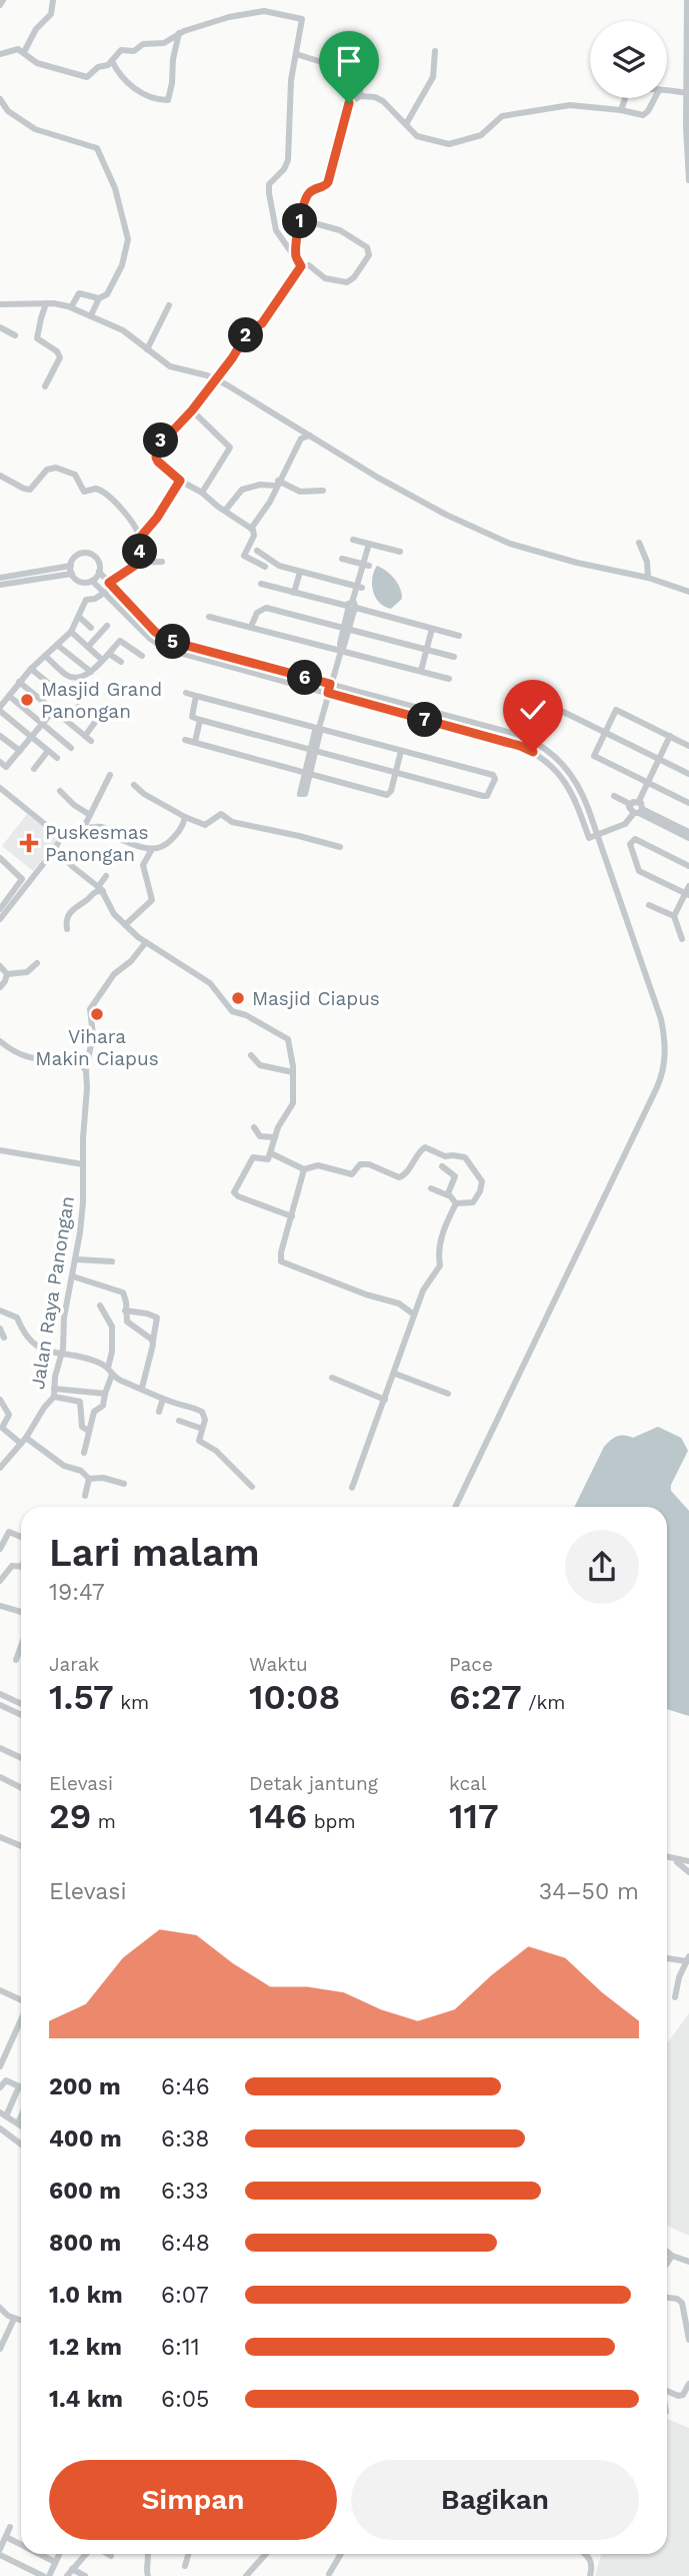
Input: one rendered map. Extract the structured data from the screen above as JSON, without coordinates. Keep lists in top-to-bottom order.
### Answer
{
  "streets": {
    "street": ["Jalan Raya Panongan"]
  },
  "places": {
    "other": ["Masjid Grand Panongan", "Masjid Ciapus", "Vihara Makin Ciapus"],
    "health": ["Puskesmas Panongan"]
  },
  "page": {
    "pins": [
      "1",
      "2",
      "3",
      "4",
      "5",
      "6",
      "7"
    ],
    "heading": ["Lari malam", "19:47"],
    "stats": [
      ["Jarak", "1.57 km"],
      ["Waktu", "10:08"],
      ["Pace", "6:27 /km"],
      ["Elevasi", "29 m"],
      ["Detak jantung", "146 bpm"],
      ["kcal", "117"]
    ],
    "chart": ["Elevasi", "34–50 m"],
    "list": [
      {
        "name": "200 m",
        "note": "6:46"
      },
      {
        "name": "400 m",
        "note": "6:38"
      },
      {
        "name": "600 m",
        "note": "6:33"
      },
      {
        "name": "800 m",
        "note": "6:48"
      },
      {
        "name": "1.0 km",
        "note": "6:07"
      },
      {
        "name": "1.2 km",
        "note": "6:11"
      },
      {
        "name": "1.4 km",
        "note": "6:05"
      }
    ],
    "buttons": ["Simpan", "Bagikan"]
  }
}
